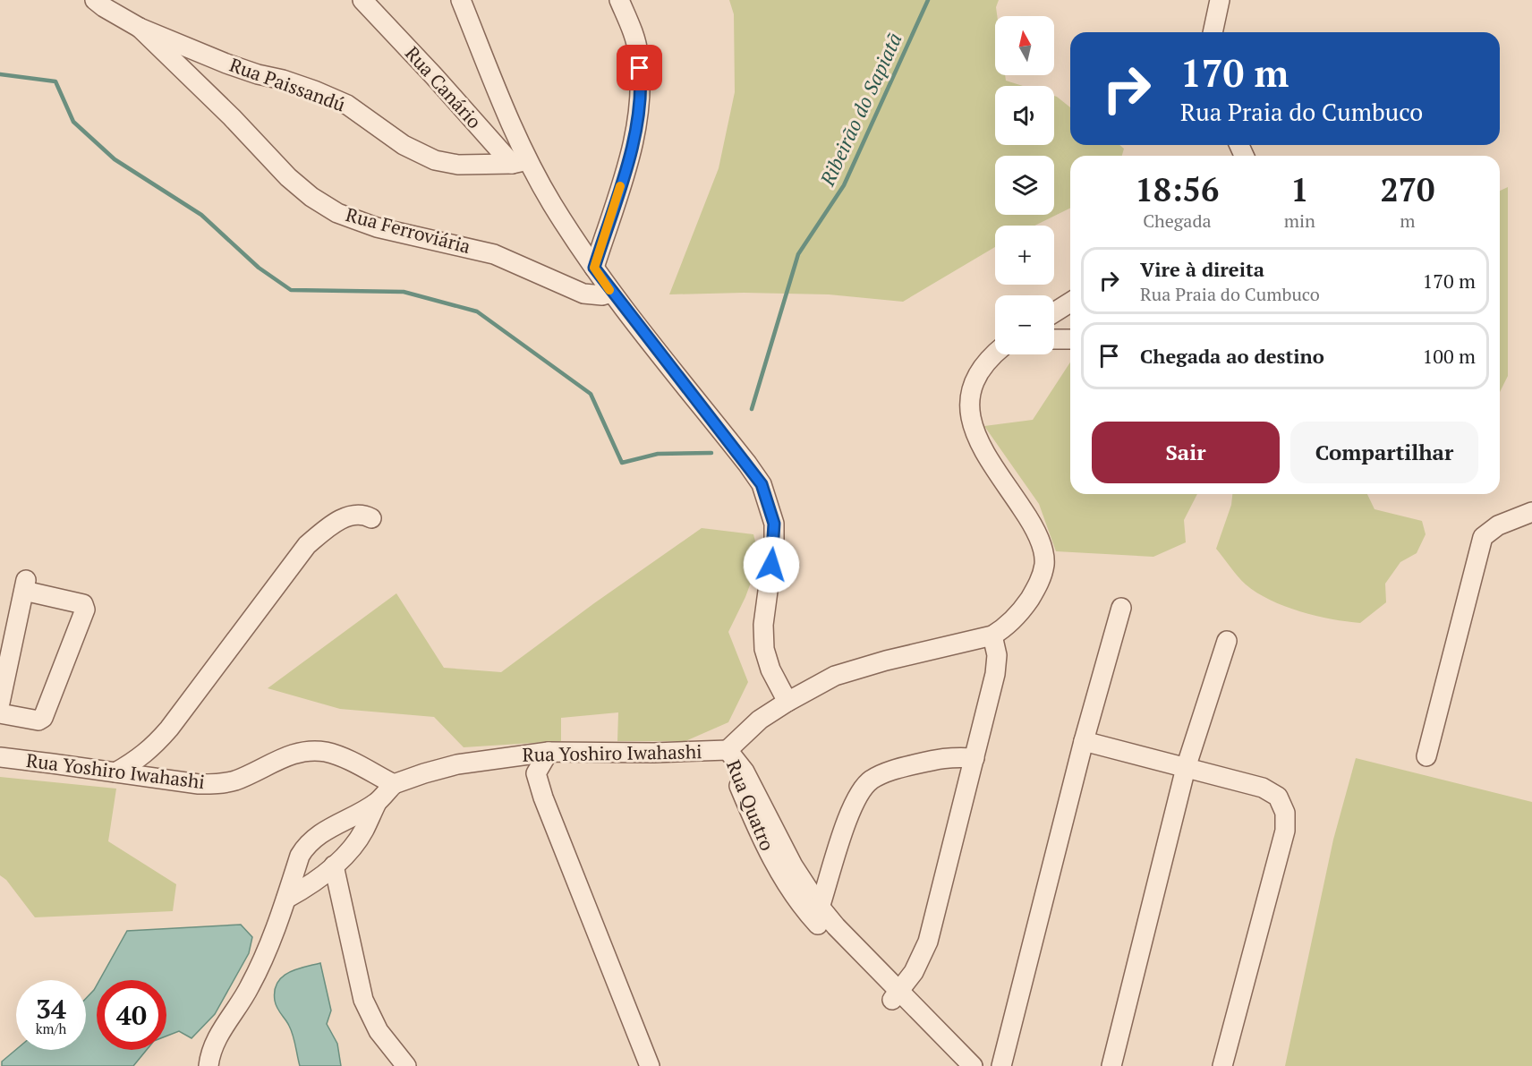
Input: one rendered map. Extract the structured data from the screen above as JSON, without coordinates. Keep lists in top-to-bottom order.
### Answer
{
  "streets": {
    "street": [
      "Rua Paissandú",
      "Rua Canário",
      "Rua Ferroviária",
      "Rua Yoshiro Iwahashi",
      "Rua Quatro"
    ]
  },
  "crossings": [
    ["Rua Paissandú", "Rua Canário"],
    ["Rua Paissandú", "Rua Ferroviária"],
    ["Rua Yoshiro Iwahashi", "Rua Quatro"]
  ],
  "water": ["Ribeirão do Sapiatã"],
  "north": "top",
  "page": {
    "map_buttons": ["+", "−"],
    "turn": ["170 m", "Rua Praia do Cumbuco"],
    "eta": [
      "18:56",
      "Chegada",
      "1",
      "min",
      "270",
      "m"
    ],
    "list": [
      {
        "name": "Vire à direita",
        "note": "Rua Praia do Cumbuco",
        "value": "170 m"
      },
      {
        "name": "Chegada ao destino",
        "value": "100 m"
      }
    ],
    "buttons": ["Sair", "Compartilhar"],
    "speed": "34 km/h",
    "limit": "40"
  }
}
